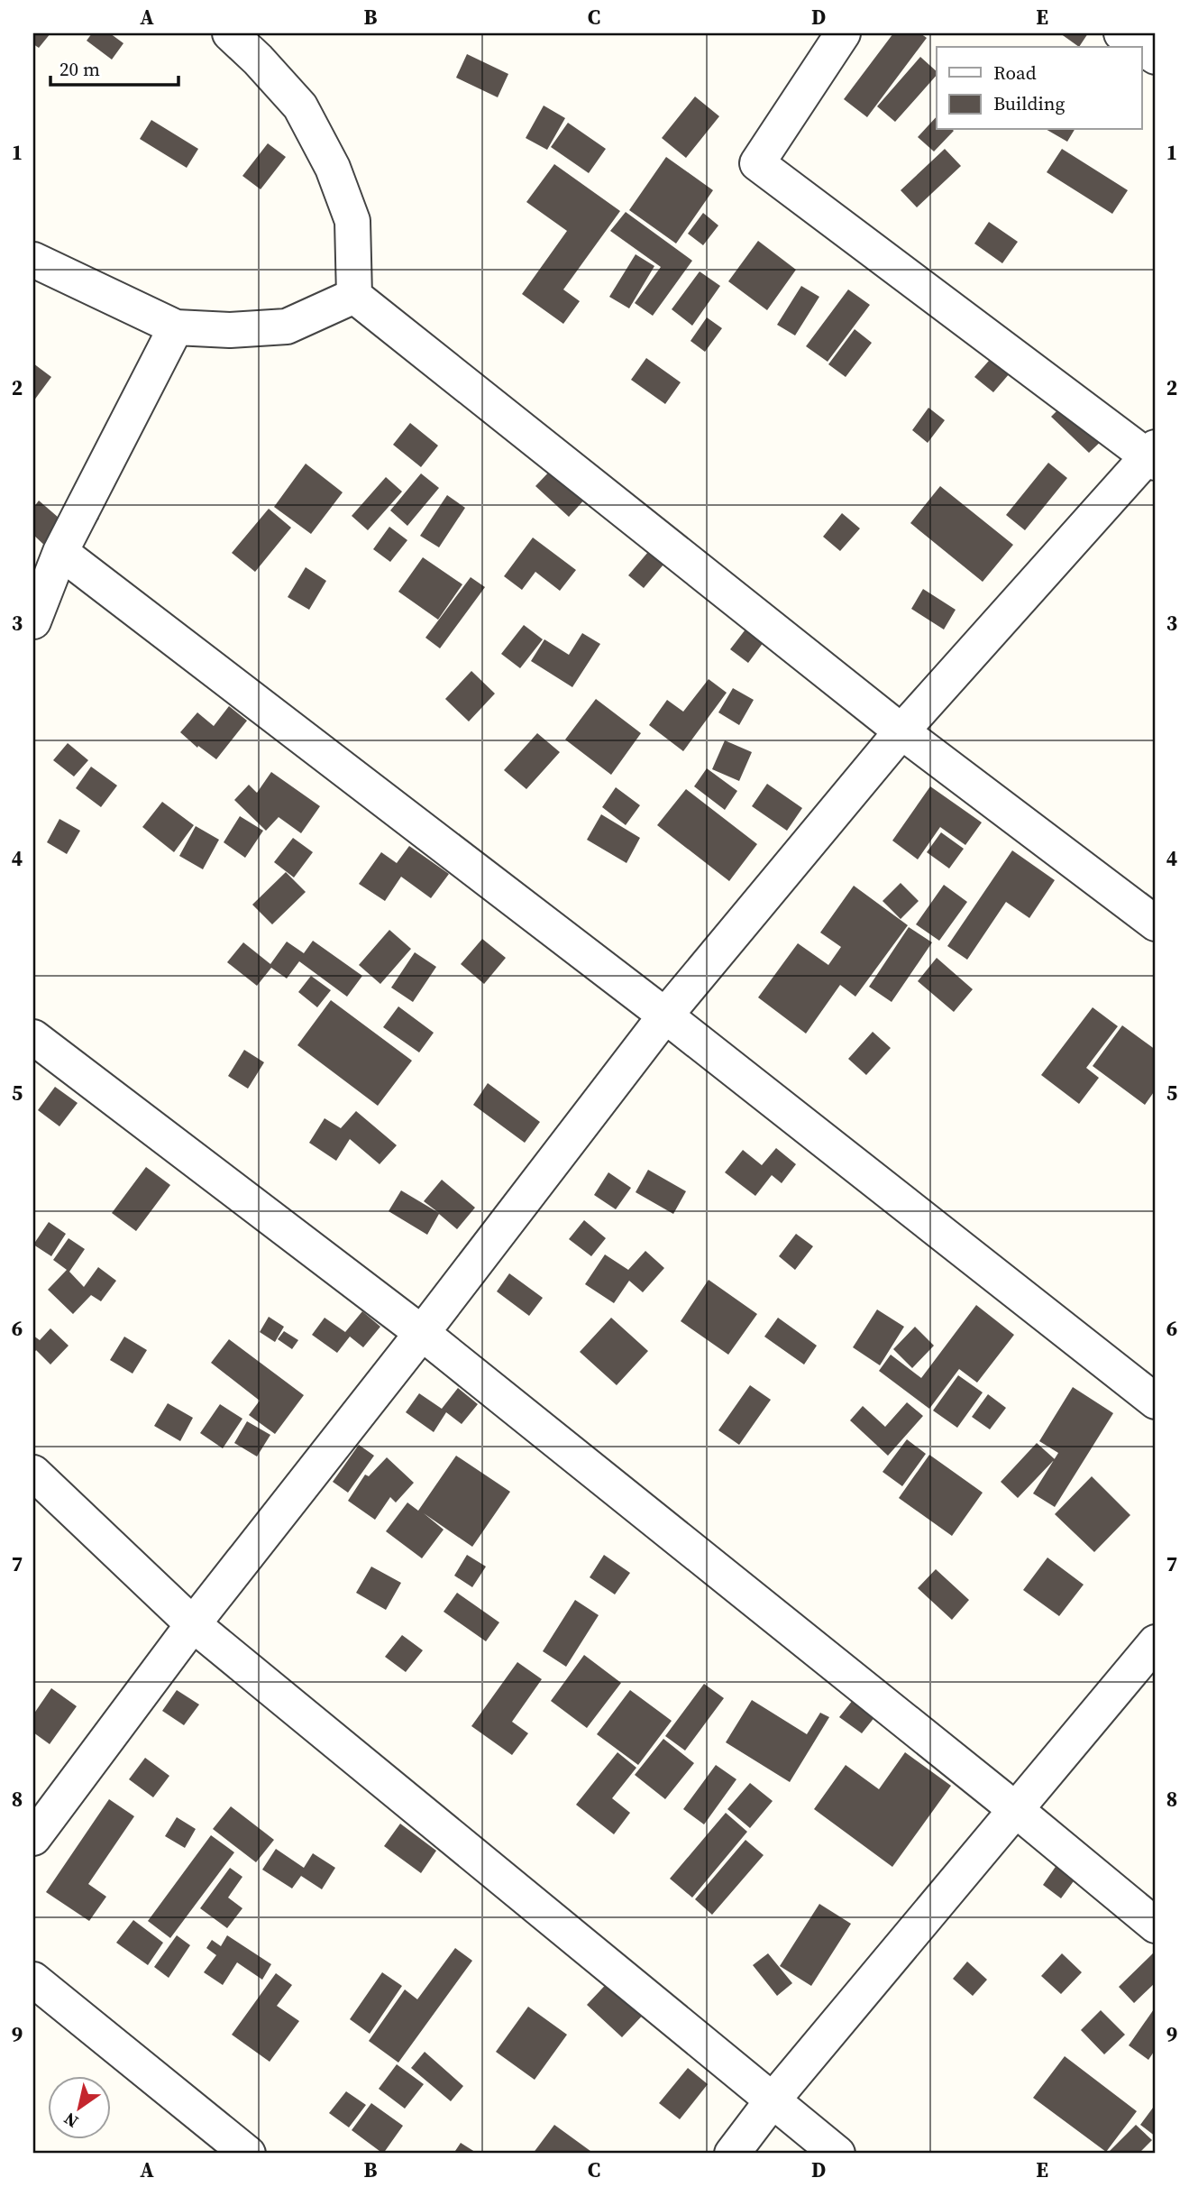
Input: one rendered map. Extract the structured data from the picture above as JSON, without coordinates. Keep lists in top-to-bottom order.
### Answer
{
  "legend": ["Road", "Building"],
  "scale_bar": "20 m",
  "north": "bottom left",
  "grid": {
    "columns": [
      "A",
      "B",
      "C",
      "D",
      "E"
    ],
    "rows": [
      "1",
      "2",
      "3",
      "4",
      "5",
      "6",
      "7",
      "8",
      "9"
    ]
  }
}
